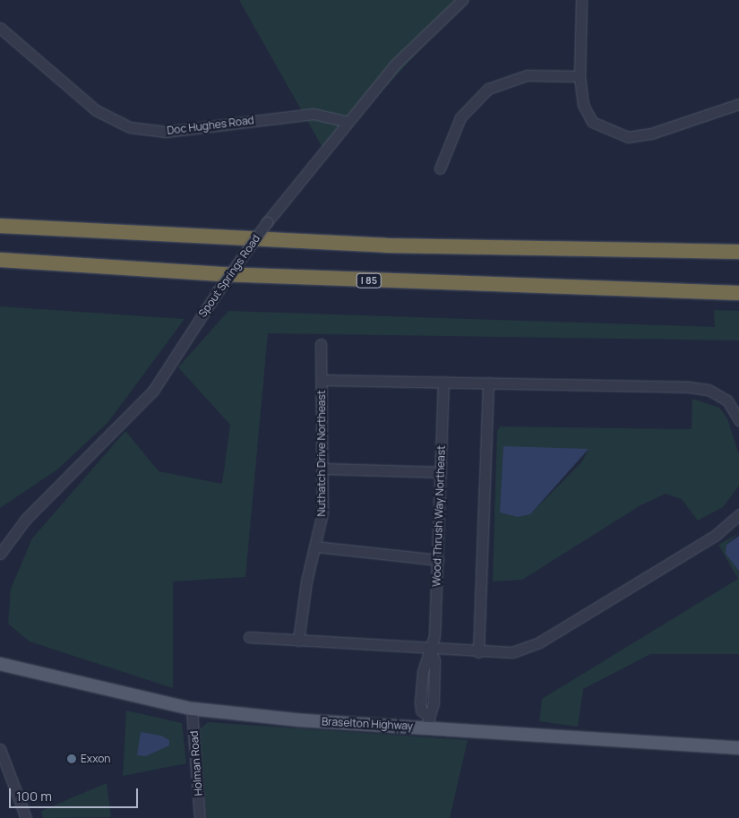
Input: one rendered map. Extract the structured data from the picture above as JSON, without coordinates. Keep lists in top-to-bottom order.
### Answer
{
  "streets": {
    "highway": ["I 85"],
    "main road": ["Braselton Highway"],
    "street": [
      "Doc Hughes Road",
      "Spout Springs Road",
      "Nuthatch Drive Northeast",
      "Wood Thrush Way Northeast",
      "Holman Road"
    ]
  },
  "crossings": [
    ["Doc Hughes Road", "Spout Springs Road"],
    ["Wood Thrush Way Northeast", "Braselton Highway"],
    ["Braselton Highway", "Holman Road"]
  ],
  "places": ["Exxon"],
  "scale_bar": "100 m"
}
